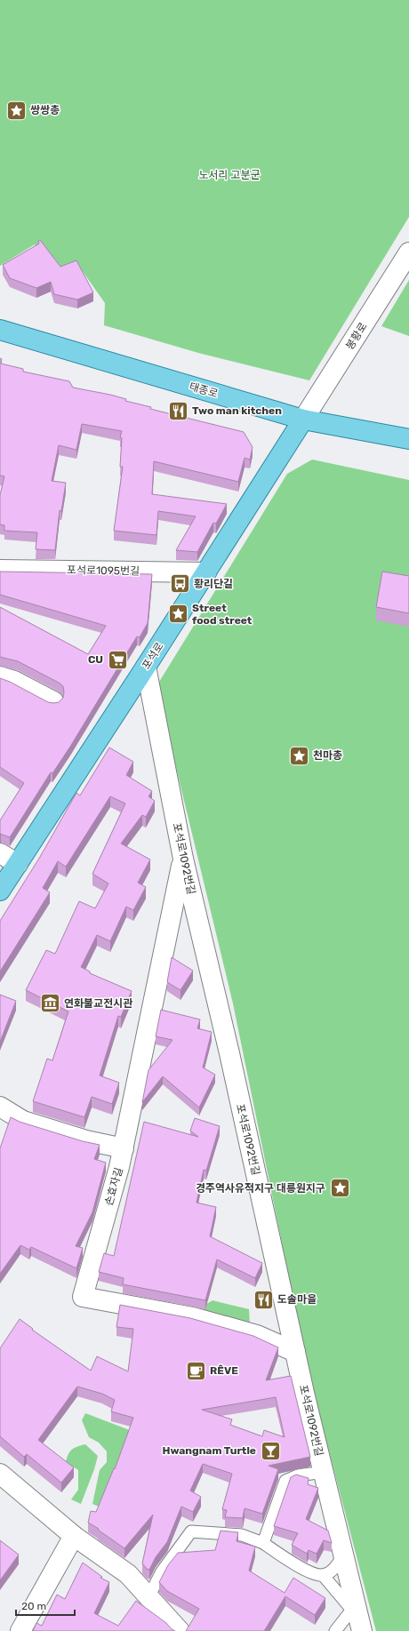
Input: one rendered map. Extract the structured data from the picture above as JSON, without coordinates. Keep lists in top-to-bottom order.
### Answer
{
  "streets": {
    "main road": ["태종로", "포석로"],
    "street": [
      "봉황로",
      "포석로1095번길",
      "포석로1092번길",
      "손효자길"
    ]
  },
  "crossings": [
    ["봉황로", "태종로"],
    ["봉황로", "포석로"],
    ["태종로", "포석로"],
    ["포석로1095번길", "포석로"],
    ["포석로", "포석로1092번길"],
    ["포석로1092번길", "손효자길"]
  ],
  "parks": ["노서리 고분군"],
  "places": {
    "place": [
      "쌍쌍총",
      "Street food street",
      "천마총",
      "경주역사유적지구 대릉원지구"
    ],
    "restaurant": ["Two man kitchen", "도솔마을"],
    "bus stop": ["황리단길"],
    "supermarket": ["CU"],
    "museum": ["연화불교전시관"],
    "cafe": ["RÊVE"],
    "bar": ["Hwangnam Turtle"]
  },
  "scale_bar": "20 m"
}
